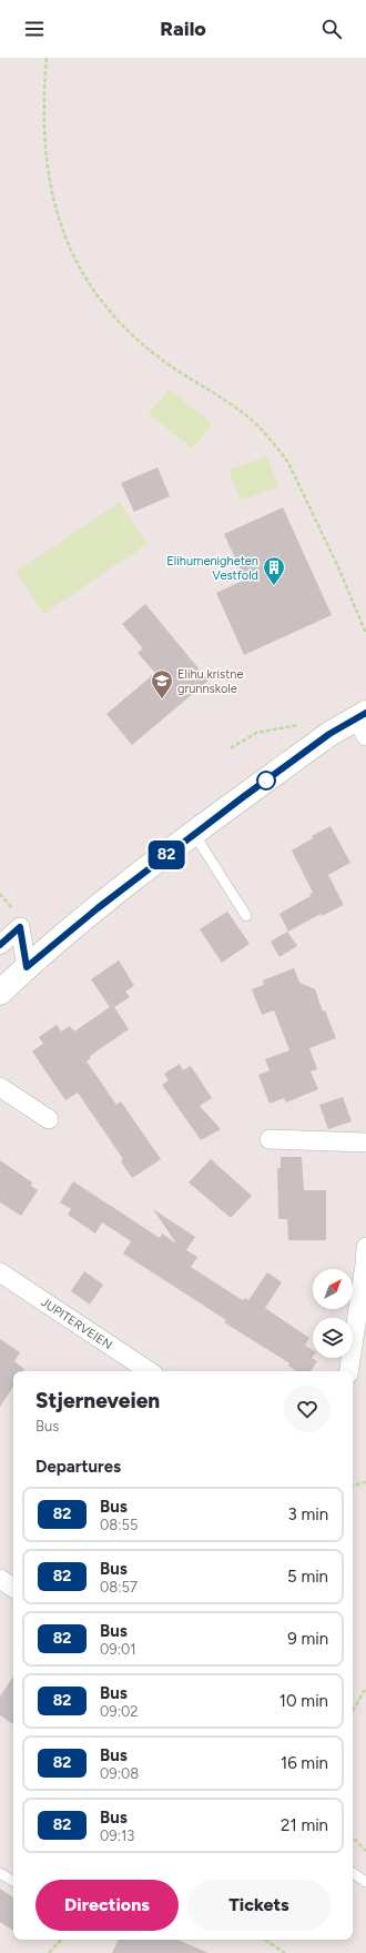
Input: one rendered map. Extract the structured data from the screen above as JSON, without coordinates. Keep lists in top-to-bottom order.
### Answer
{
  "streets": {
    "street": ["JUPITERVEIEN"]
  },
  "places": {
    "building": ["Elihumenigheten Vestfold"],
    "school or university": ["Elihu kristne grunnskole"]
  },
  "lines": ["bus line 82"],
  "north": "top right",
  "page": {
    "header": "Railo",
    "on_map": "82",
    "heading": [
      ["Stjerneveien", "Bus"],
      "Departures"
    ],
    "list": [
      {
        "mark": "82",
        "name": "Bus",
        "note": "08:55",
        "value": "3 min"
      },
      {
        "mark": "82",
        "name": "Bus",
        "note": "08:57",
        "value": "5 min"
      },
      {
        "mark": "82",
        "name": "Bus",
        "note": "09:01",
        "value": "9 min"
      },
      {
        "mark": "82",
        "name": "Bus",
        "note": "09:02",
        "value": "10 min"
      },
      {
        "mark": "82",
        "name": "Bus",
        "note": "09:08",
        "value": "16 min"
      },
      {
        "mark": "82",
        "name": "Bus",
        "note": "09:13",
        "value": "21 min"
      }
    ],
    "buttons": ["Directions", "Tickets"]
  }
}
